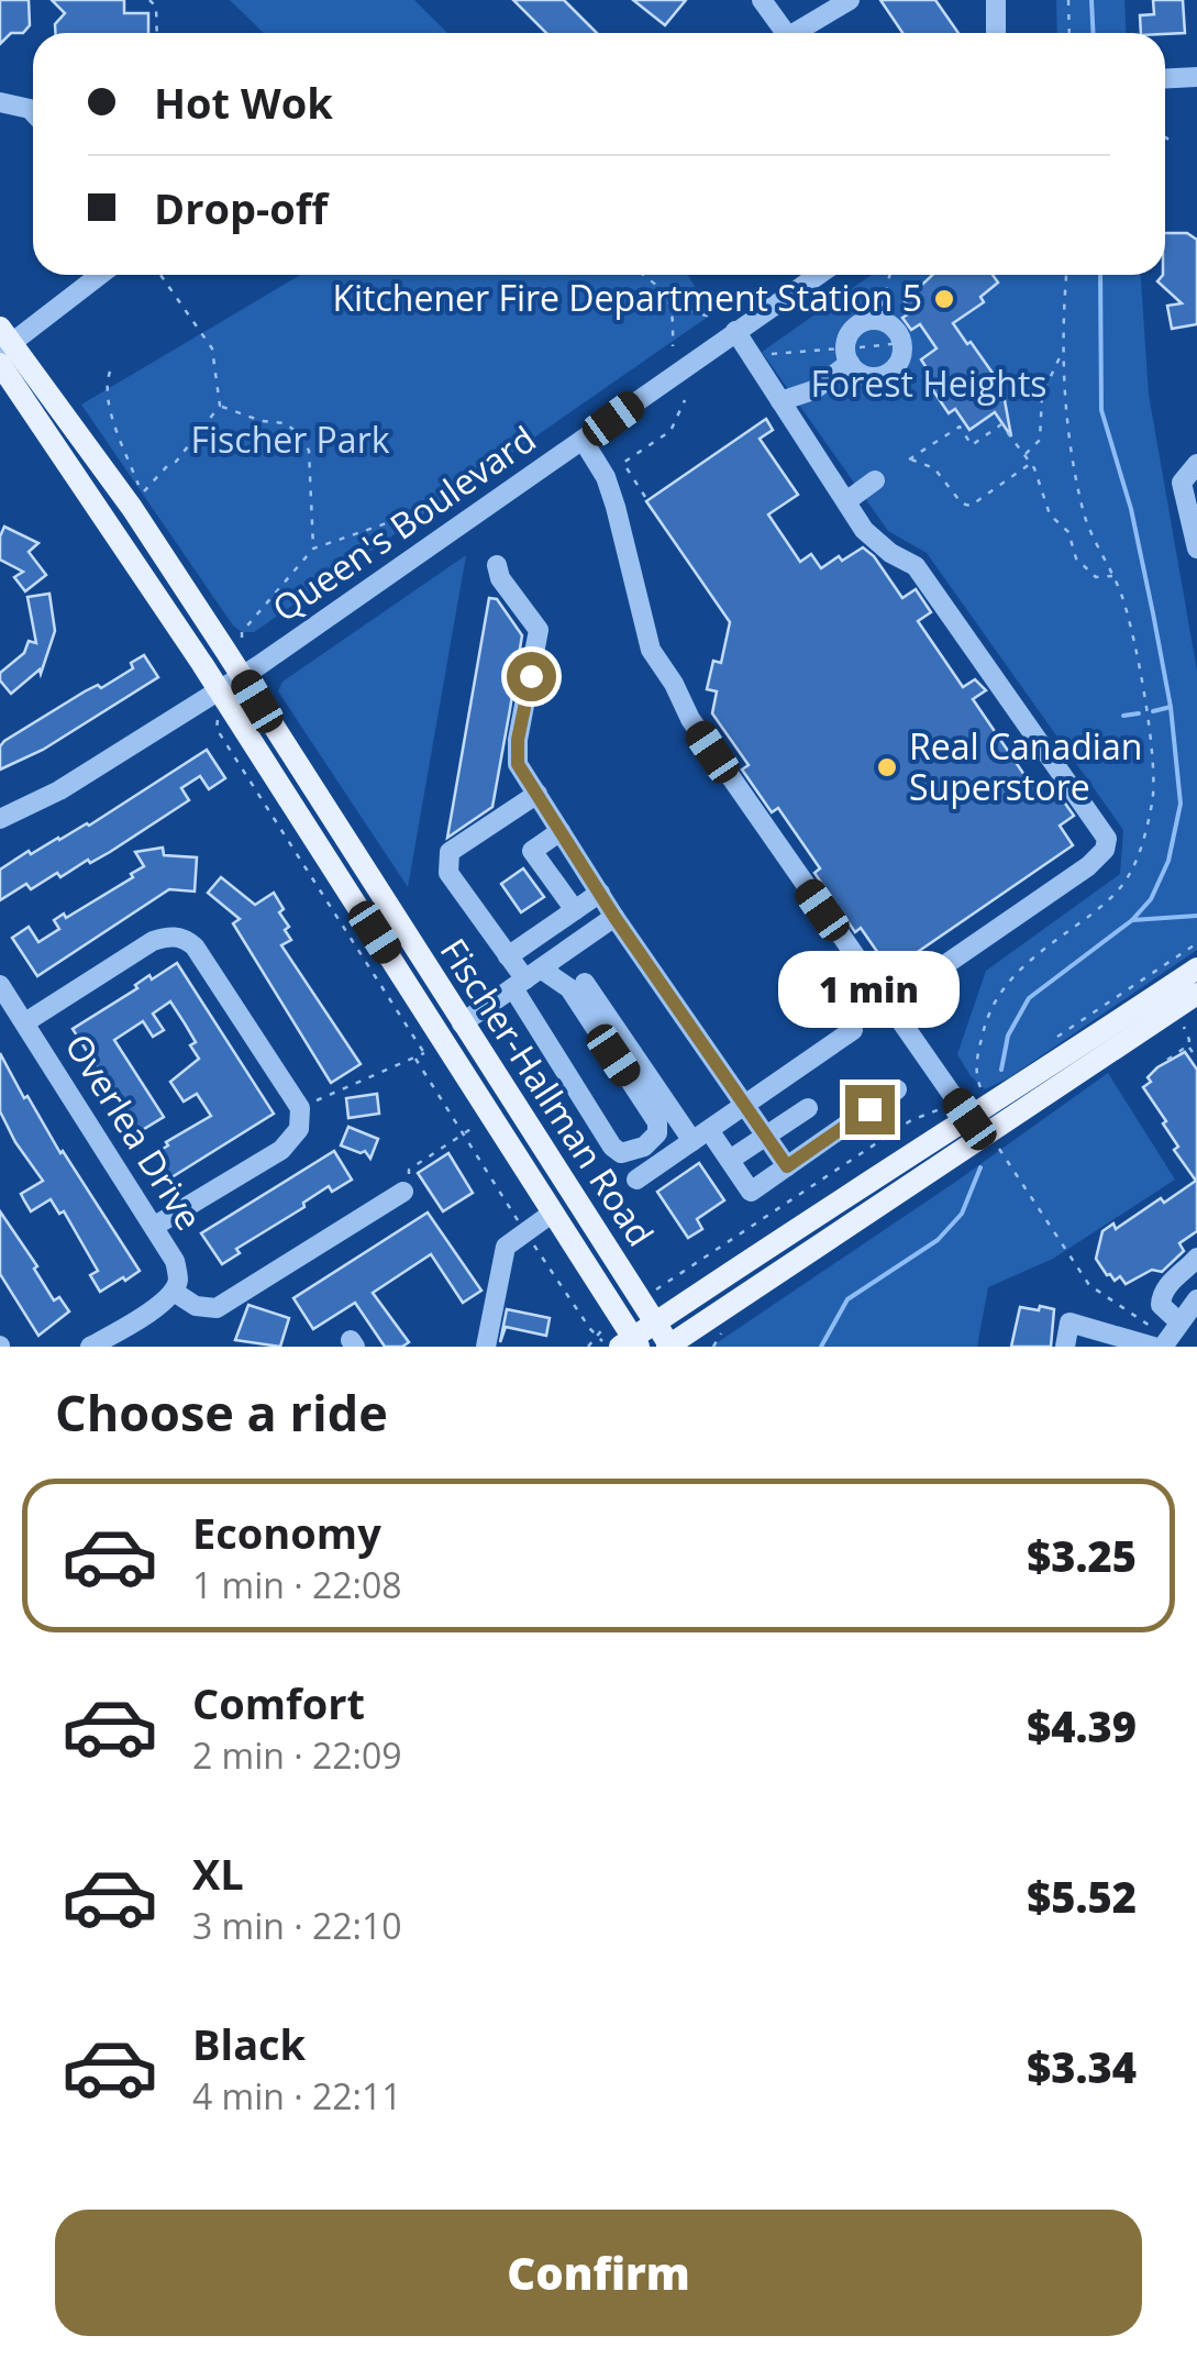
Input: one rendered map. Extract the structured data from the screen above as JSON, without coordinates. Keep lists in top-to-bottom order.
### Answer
{
  "streets": {
    "main road": ["Fischer-Hallman Road"],
    "street": ["Queen's Boulevard", "Overlea Drive"]
  },
  "crossings": [
    ["Queen's Boulevard", "Fischer-Hallman Road"]
  ],
  "parks": ["Forest Heights", "Fischer Park"],
  "places": ["Kitchener Fire Department Station 5", "Real Canadian Superstore"],
  "page": {
    "banner": ["Hot Wok", "Drop-off"],
    "bubble": "1 min",
    "heading": "Choose a ride",
    "list": [
      {
        "name": "Economy",
        "note": "1 min · 22:08",
        "value": "$3.25"
      },
      {
        "name": "Comfort",
        "note": "2 min · 22:09",
        "value": "$4.39"
      },
      {
        "name": "XL",
        "note": "3 min · 22:10",
        "value": "$5.52"
      },
      {
        "name": "Black",
        "note": "4 min · 22:11",
        "value": "$3.34"
      }
    ],
    "buttons": "Confirm"
  }
}
